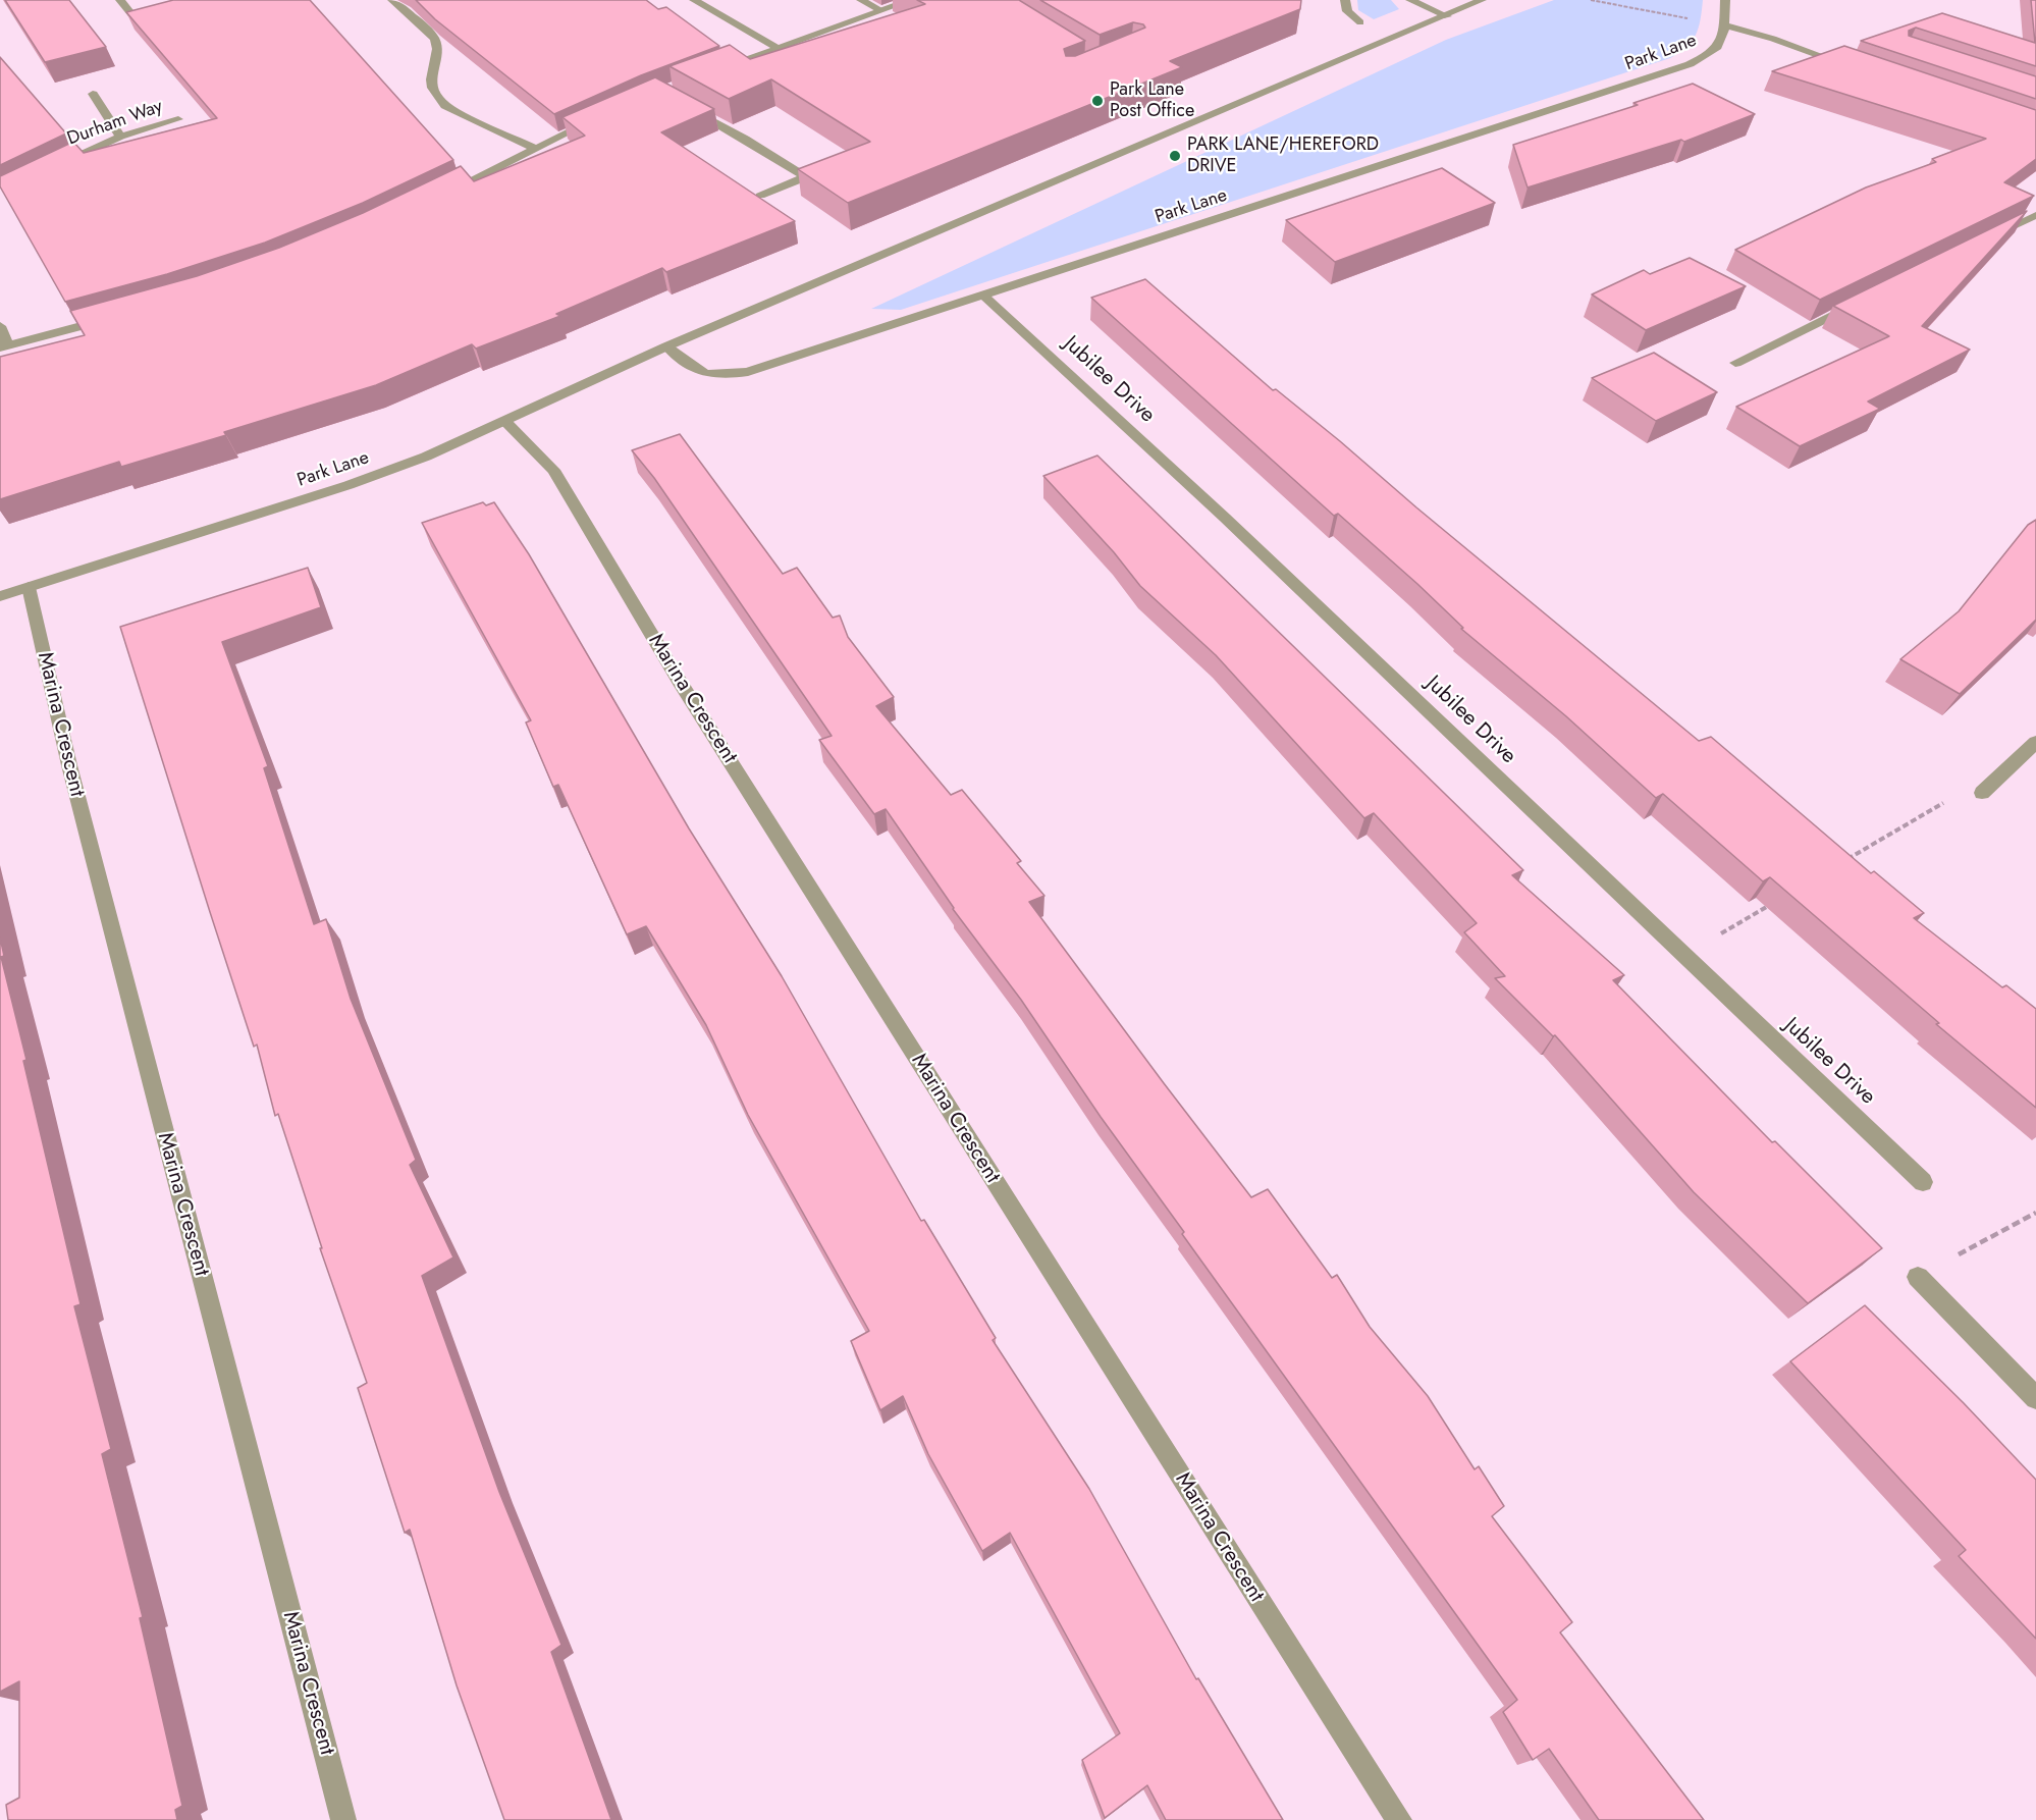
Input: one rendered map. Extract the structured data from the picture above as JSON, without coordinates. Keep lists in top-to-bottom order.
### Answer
{
  "streets": {
    "street": [
      "Park Lane",
      "Durham Way",
      "Jubilee Drive",
      "Marina Crescent"
    ]
  },
  "crossings": [
    ["Park Lane", "Jubilee Drive"],
    ["Park Lane", "Marina Crescent"]
  ],
  "places": ["Park Lane Post Office", "PARK LANE/HEREFORD DRIVE"]
}
